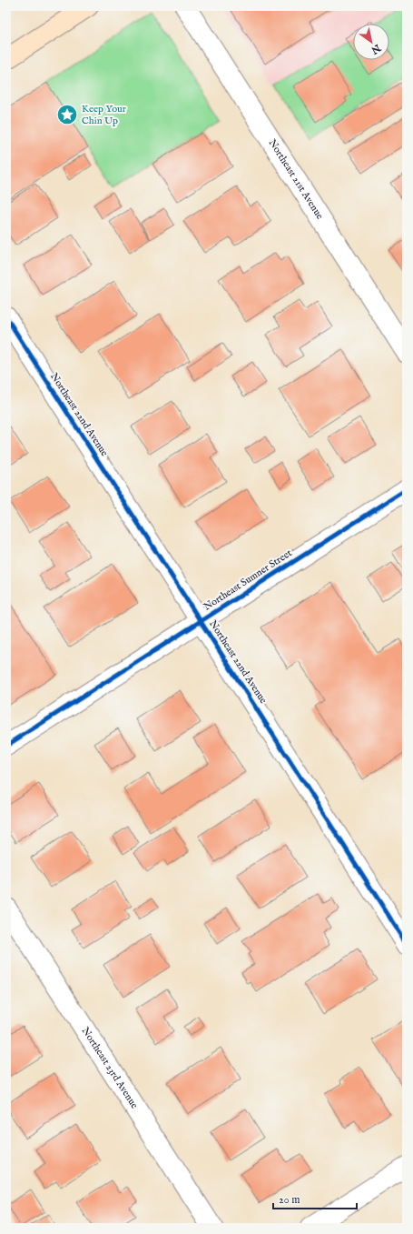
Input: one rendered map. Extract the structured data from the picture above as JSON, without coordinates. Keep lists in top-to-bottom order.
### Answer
{
  "streets": {
    "street": [
      "Northeast 21st Avenue",
      "Northeast 22nd Avenue",
      "Northeast Sumner Street",
      "Northeast 23rd Avenue"
    ]
  },
  "crossings": [
    ["Northeast 22nd Avenue", "Northeast Sumner Street"]
  ],
  "places": {
    "place": ["Keep Your Chin Up"]
  },
  "scale_bar": "20 m",
  "north": "bottom right"
}
